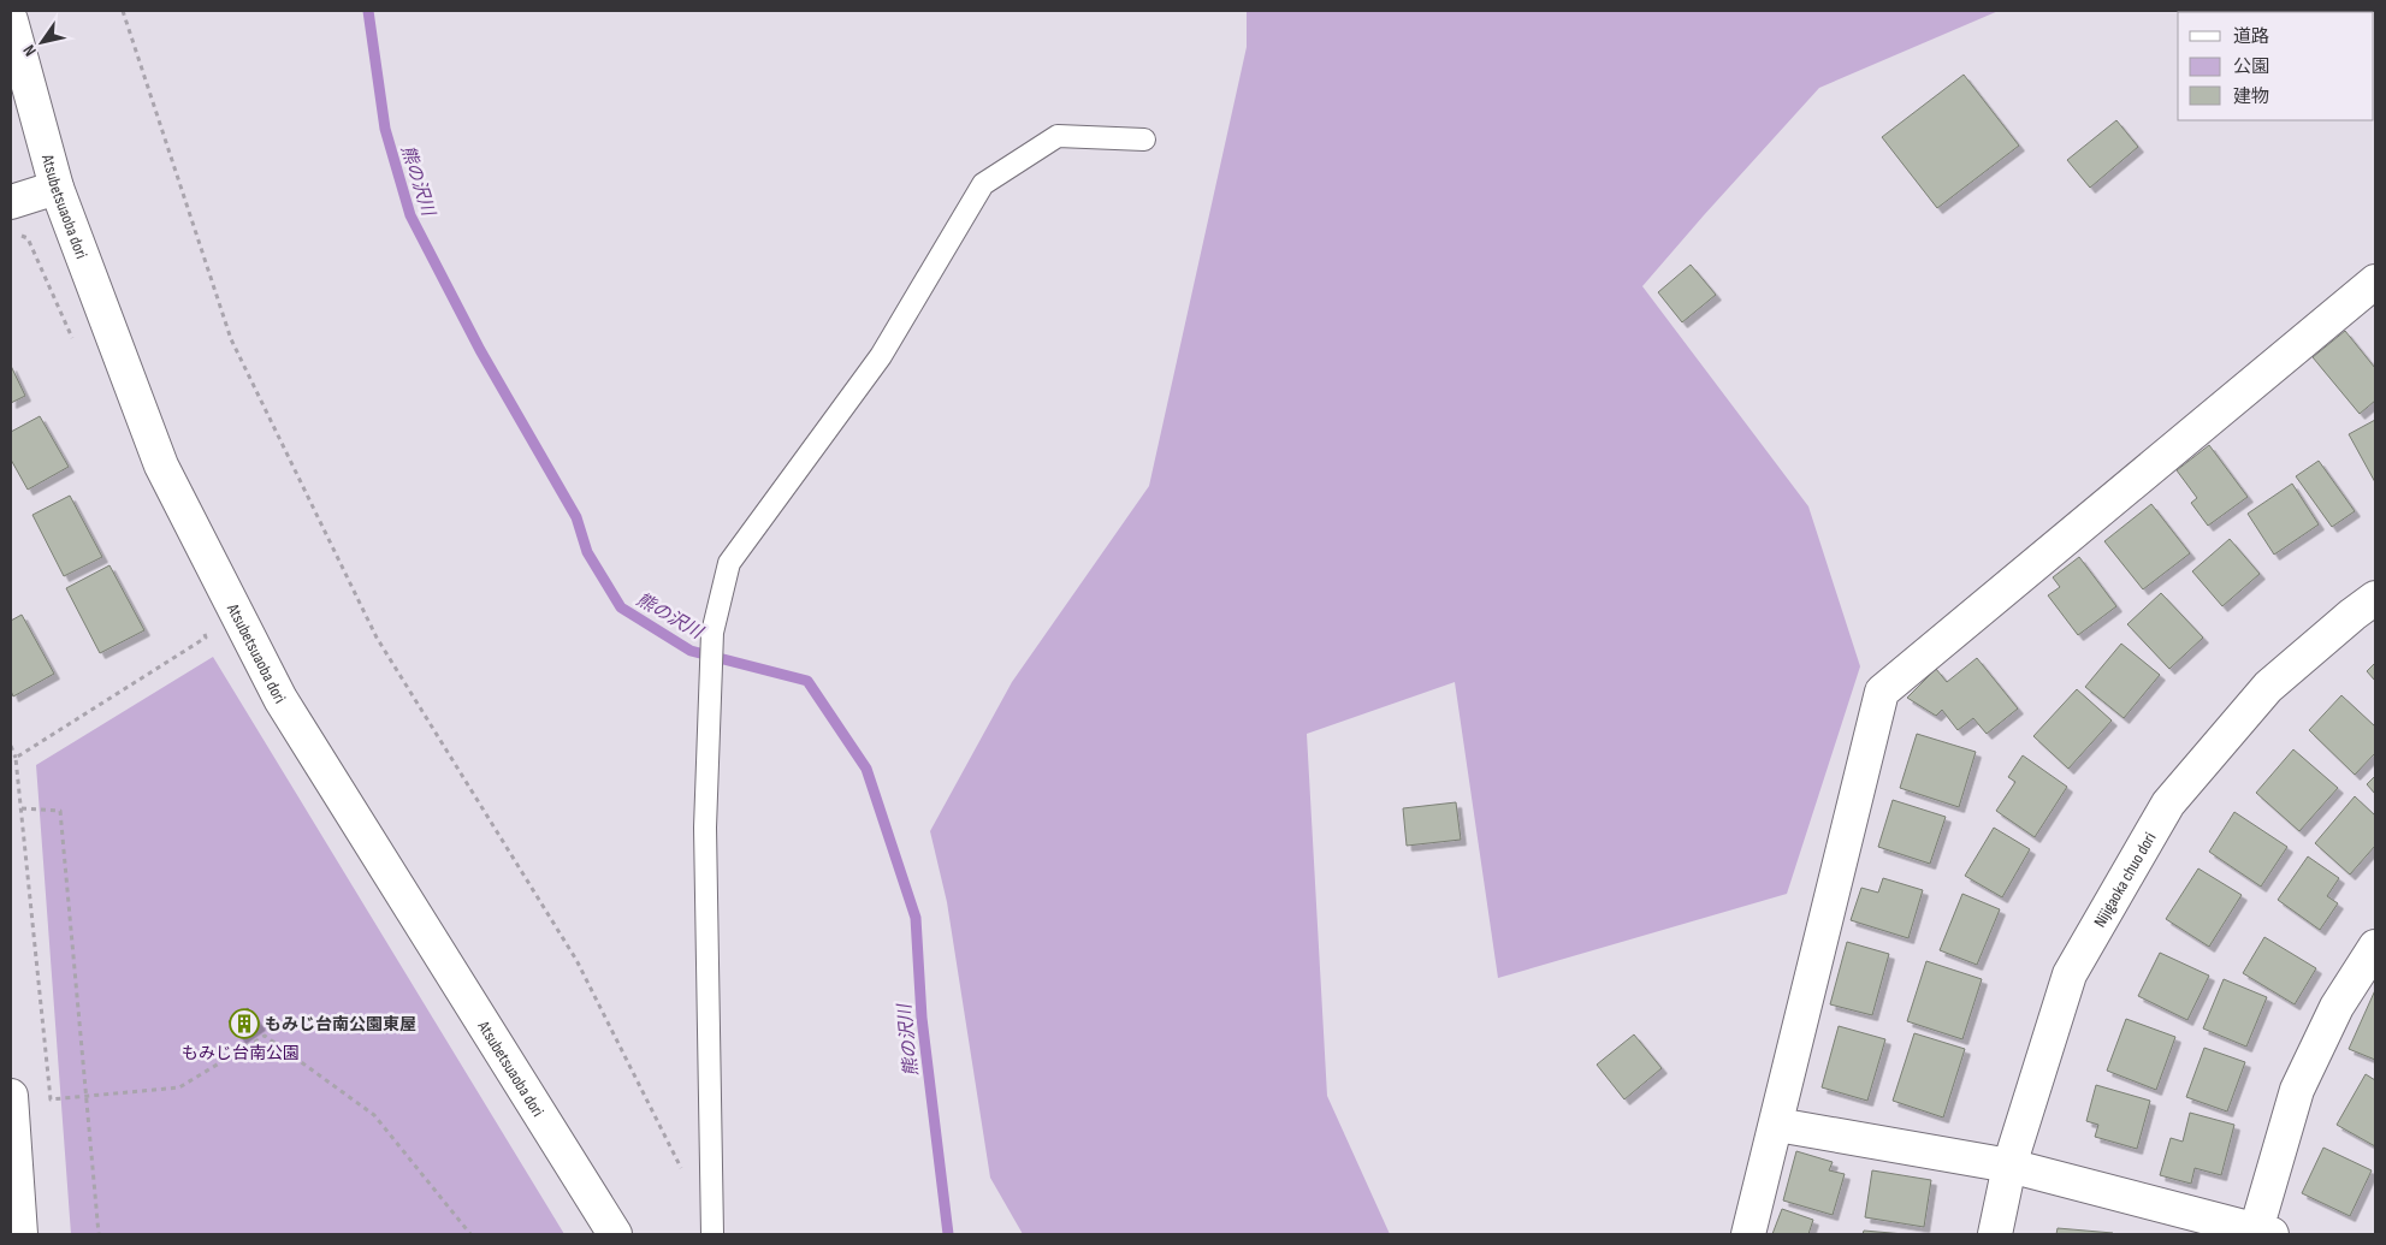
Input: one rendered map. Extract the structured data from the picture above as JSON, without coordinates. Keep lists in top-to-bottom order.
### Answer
{
  "streets": {
    "street": ["Atsubetsuaoba dori", "Nijigaoka chuo dori"]
  },
  "water": ["熊の沢川"],
  "parks": ["もみじ台南公園"],
  "places": {
    "building": ["もみじ台南公園東屋"]
  },
  "legend": ["道路", "公園", "建物"],
  "north": "bottom left"
}
